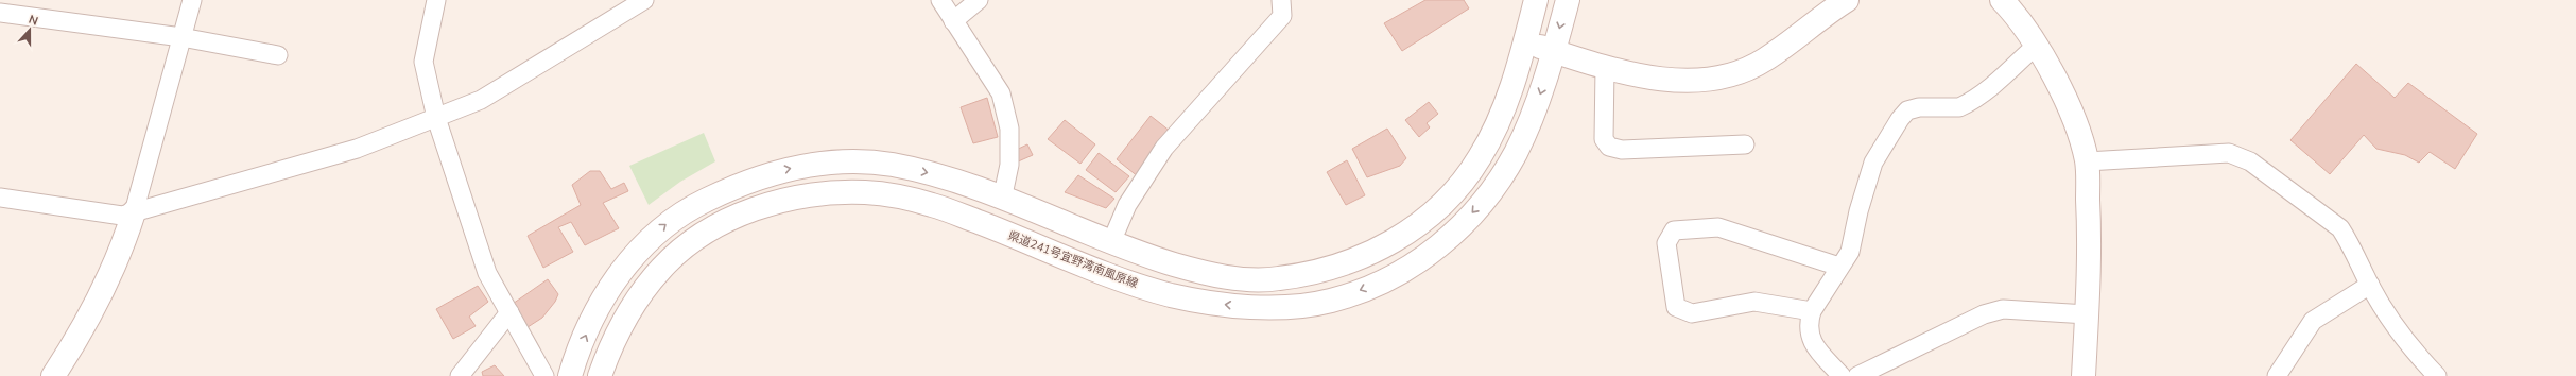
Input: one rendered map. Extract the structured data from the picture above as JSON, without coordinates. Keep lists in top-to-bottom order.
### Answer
{
  "streets": {
    "main road": ["県道241号宜野湾南風原線"]
  },
  "one_way": ["県道241号宜野湾南風原線"],
  "north": "top"
}
